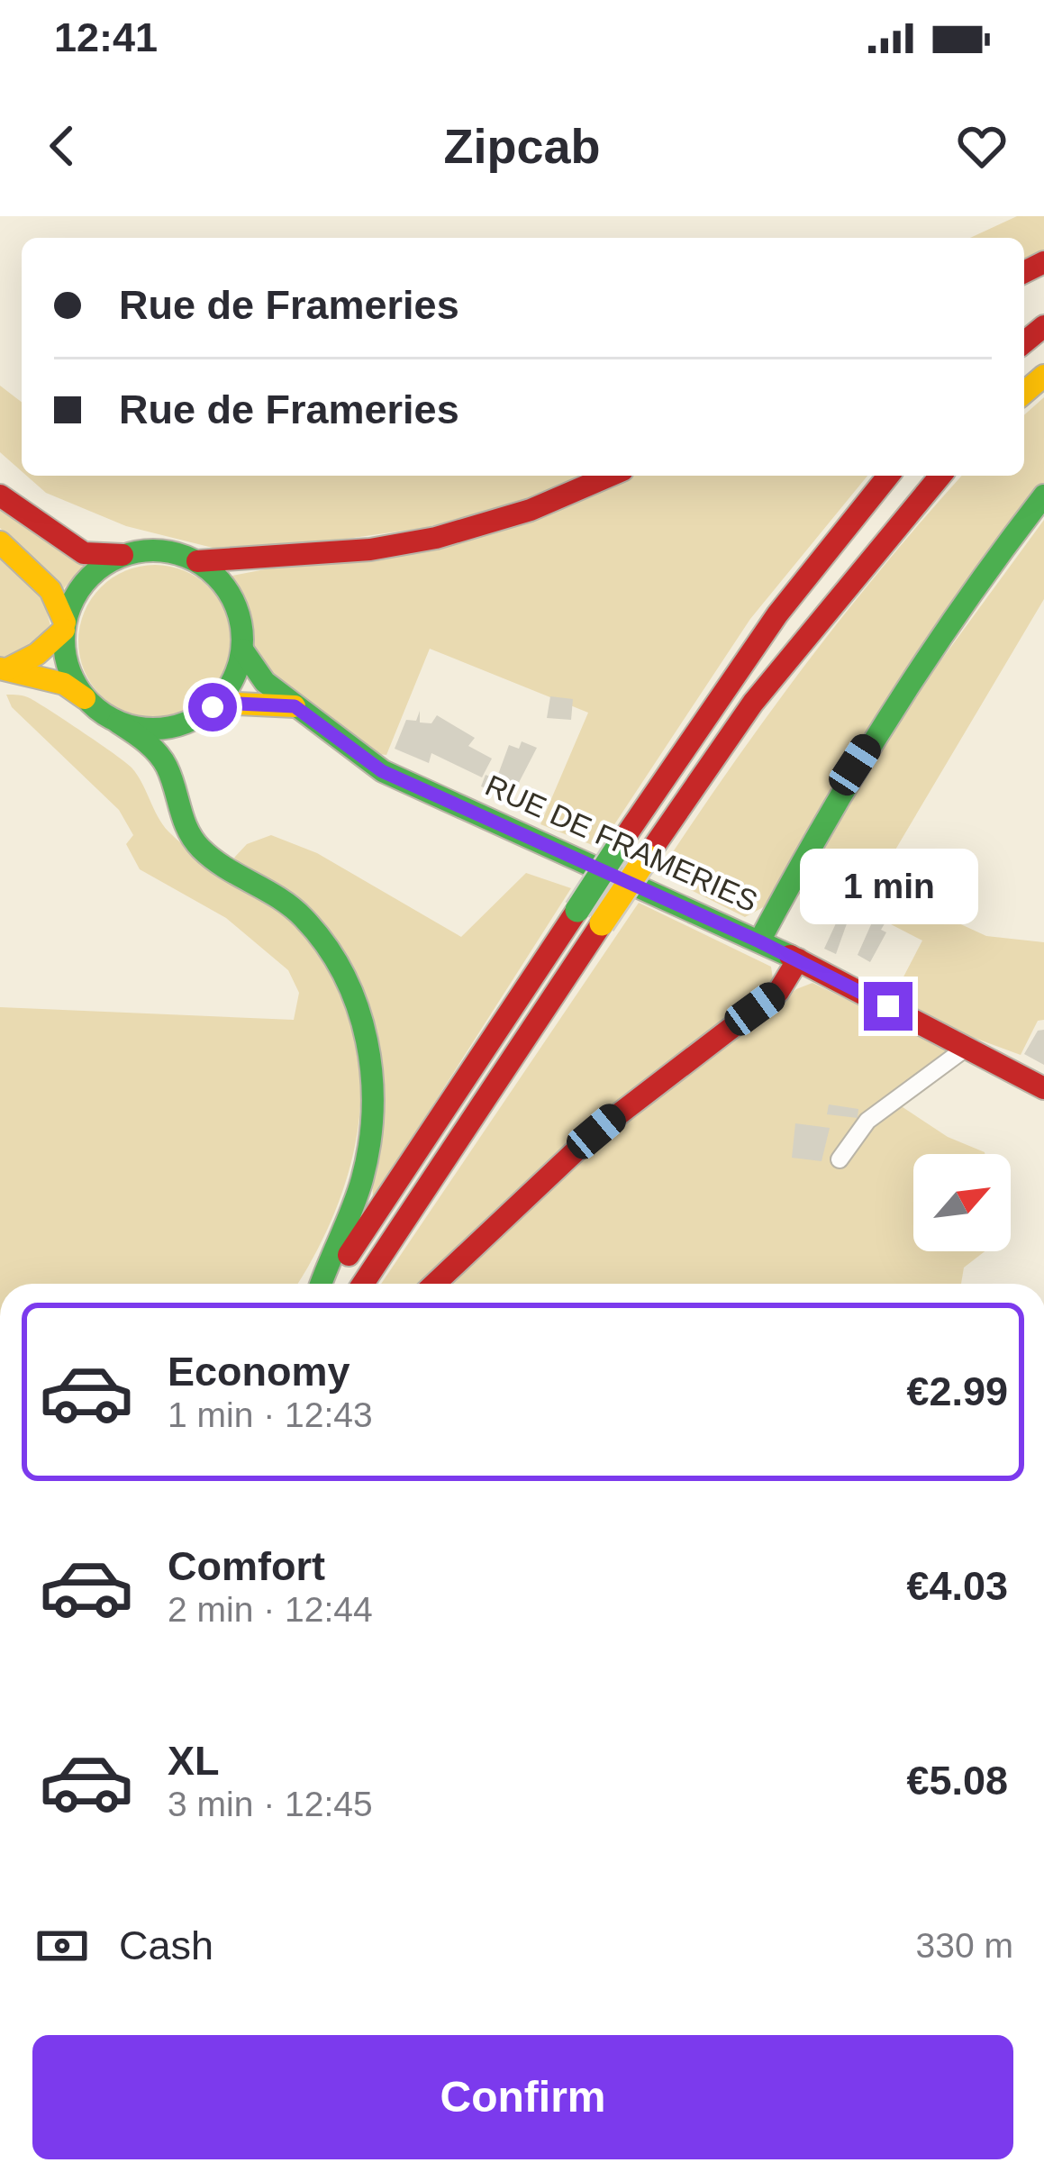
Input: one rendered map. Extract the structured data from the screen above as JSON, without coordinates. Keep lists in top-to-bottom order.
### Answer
{
  "streets": {
    "main road": ["RUE DE FRAMERIES"]
  },
  "north": "top right",
  "page": {
    "status": "12:41",
    "header": "Zipcab",
    "banner": ["Rue de Frameries", "Rue de Frameries"],
    "bubble": "1 min",
    "list": [
      {
        "name": "Economy",
        "note": "1 min · 12:43",
        "value": "€2.99"
      },
      {
        "name": "Comfort",
        "note": "2 min · 12:44",
        "value": "€4.03"
      },
      {
        "name": "XL",
        "note": "3 min · 12:45",
        "value": "€5.08"
      }
    ],
    "pay": ["Cash", "330 m"],
    "buttons": "Confirm"
  }
}
